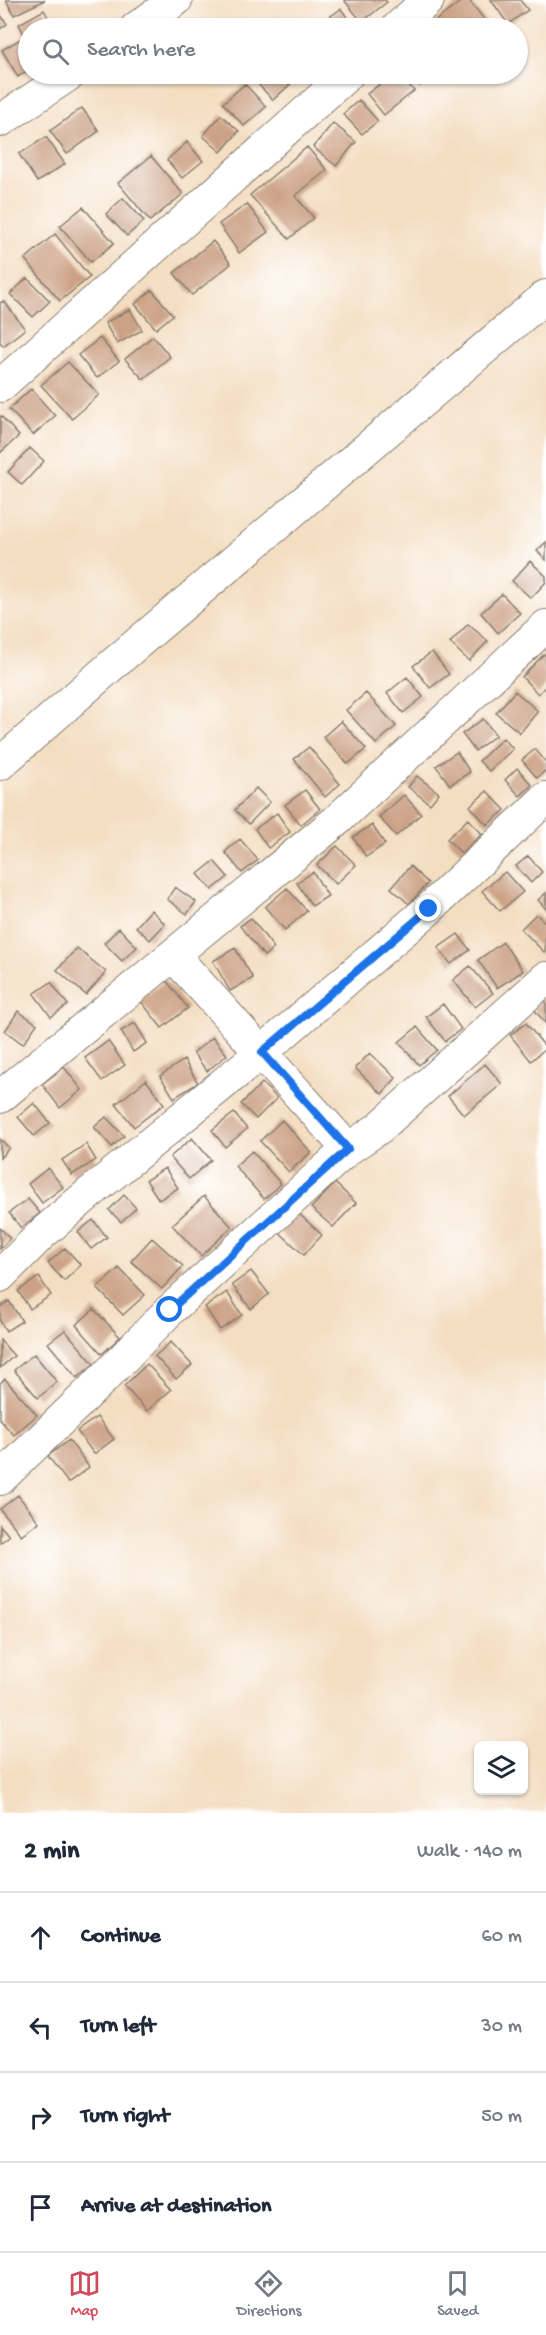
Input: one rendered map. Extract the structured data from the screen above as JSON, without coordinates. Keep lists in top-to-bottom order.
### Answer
{
  "page": {
    "search": "Search here",
    "heading": ["2 min", "Walk · 140 m"],
    "list": [
      ["Continue", "60 m"],
      ["Turn left", "30 m"],
      ["Turn right", "50 m"],
      "Arrive at destination"
    ],
    "nav": ["Map", "Directions", "Saved"]
  }
}
